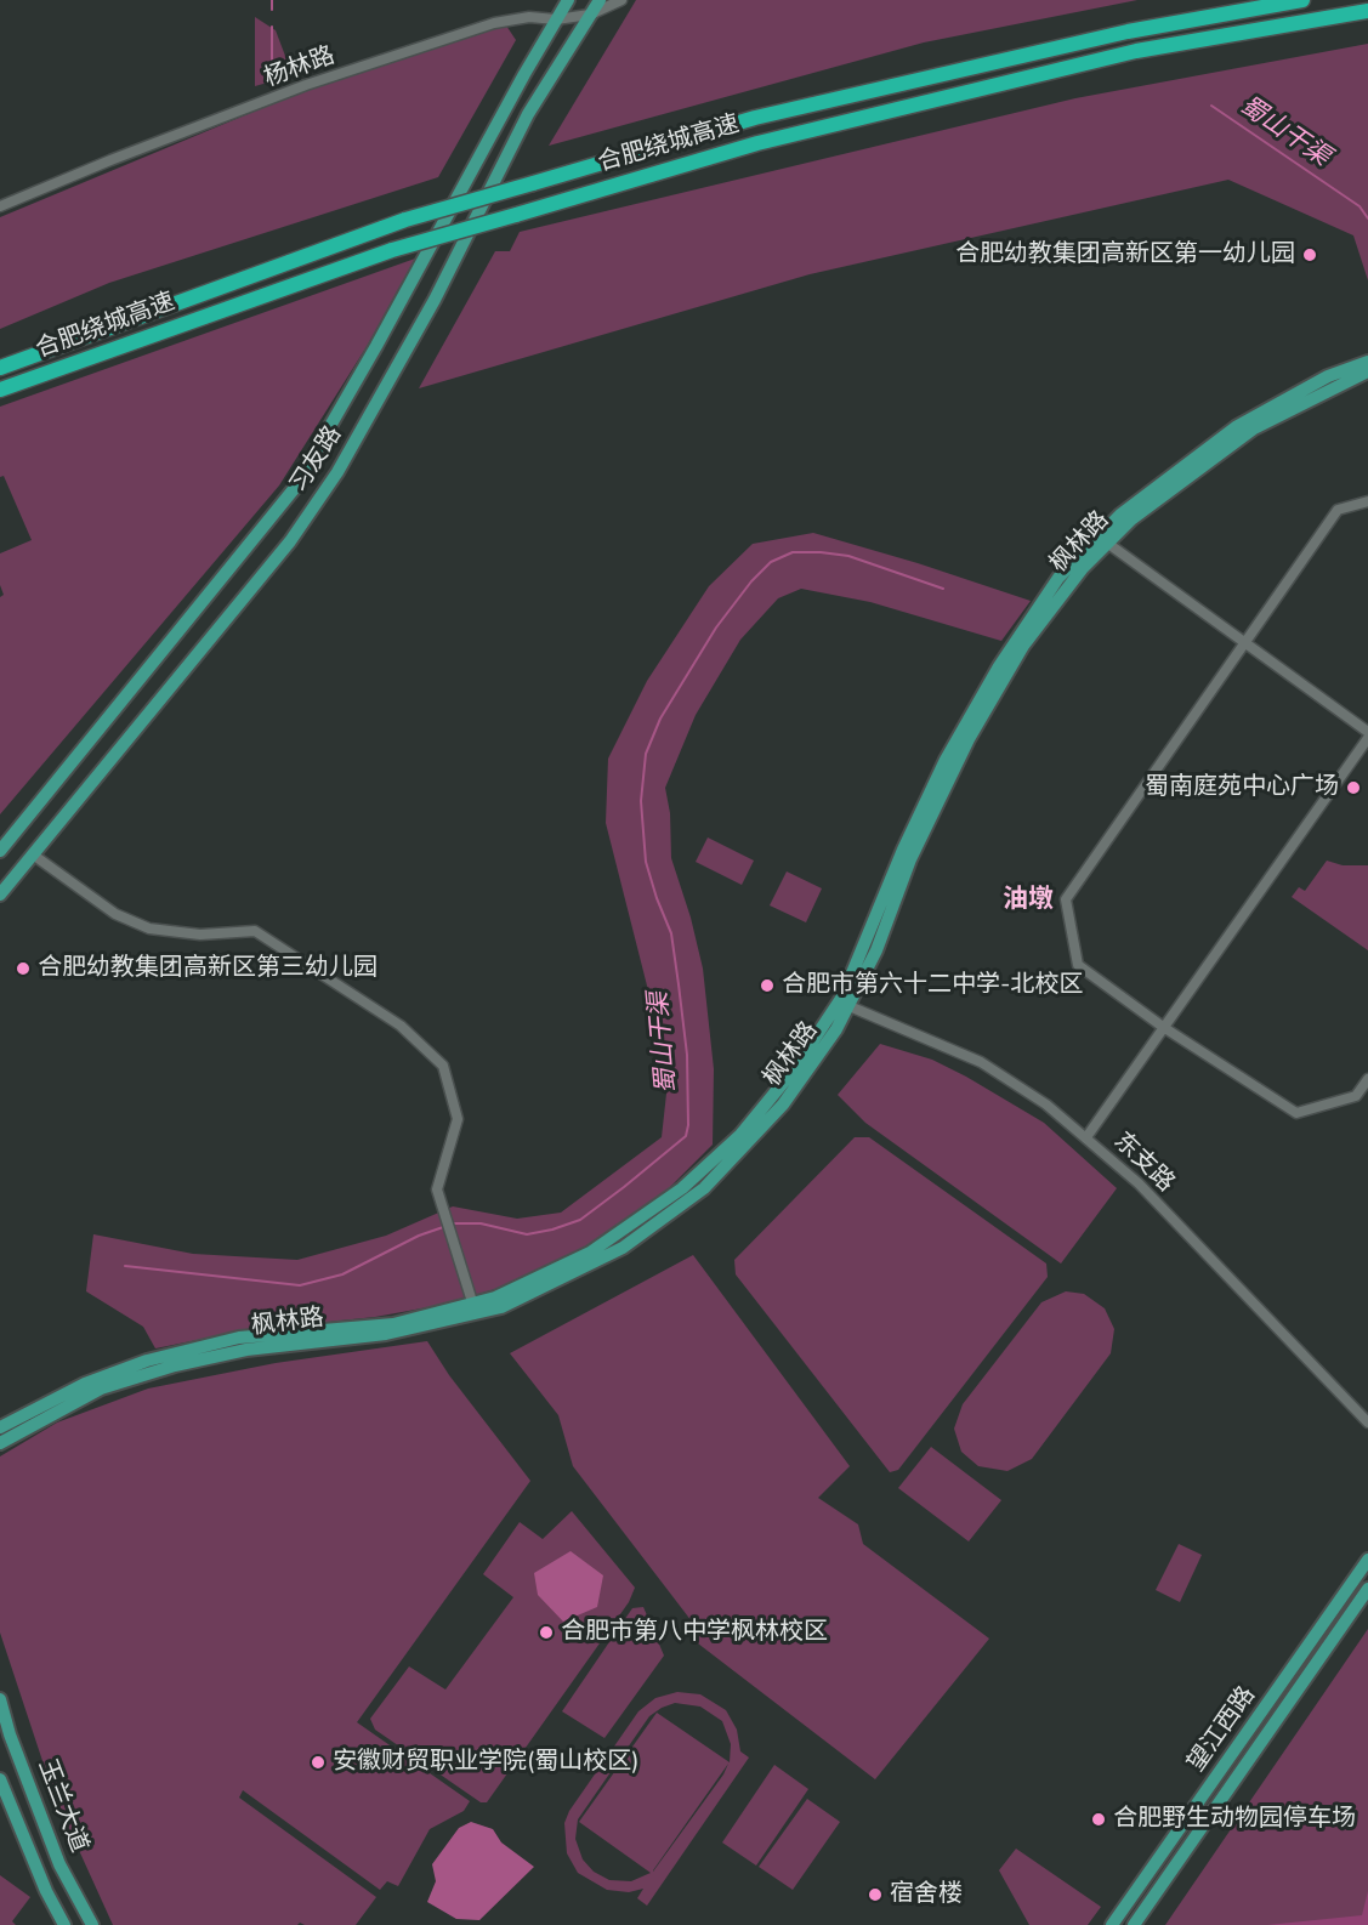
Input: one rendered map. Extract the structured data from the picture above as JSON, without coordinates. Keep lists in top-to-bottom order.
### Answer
{
  "streets": {
    "highway": ["合肥绕城高速"],
    "main road": [
      "习友路",
      "枫林路",
      "望江西路",
      "玉兰大道"
    ],
    "street": ["杨林路", "东支路"]
  },
  "crossings": [
    ["杨林路", "习友路"],
    ["枫林路", "东支路"]
  ],
  "districts": ["油墩"],
  "water": ["蜀山干渠"],
  "places": [
    "合肥幼教集团高新区第一幼儿园",
    "蜀南庭苑中心广场",
    "合肥幼教集团高新区第三幼儿园",
    "合肥市第六十二中学-北校区",
    "合肥市第八中学枫林校区",
    "安徽财贸职业学院(蜀山校区)",
    "合肥野生动物园停车场",
    "宿舍楼"
  ]
}
